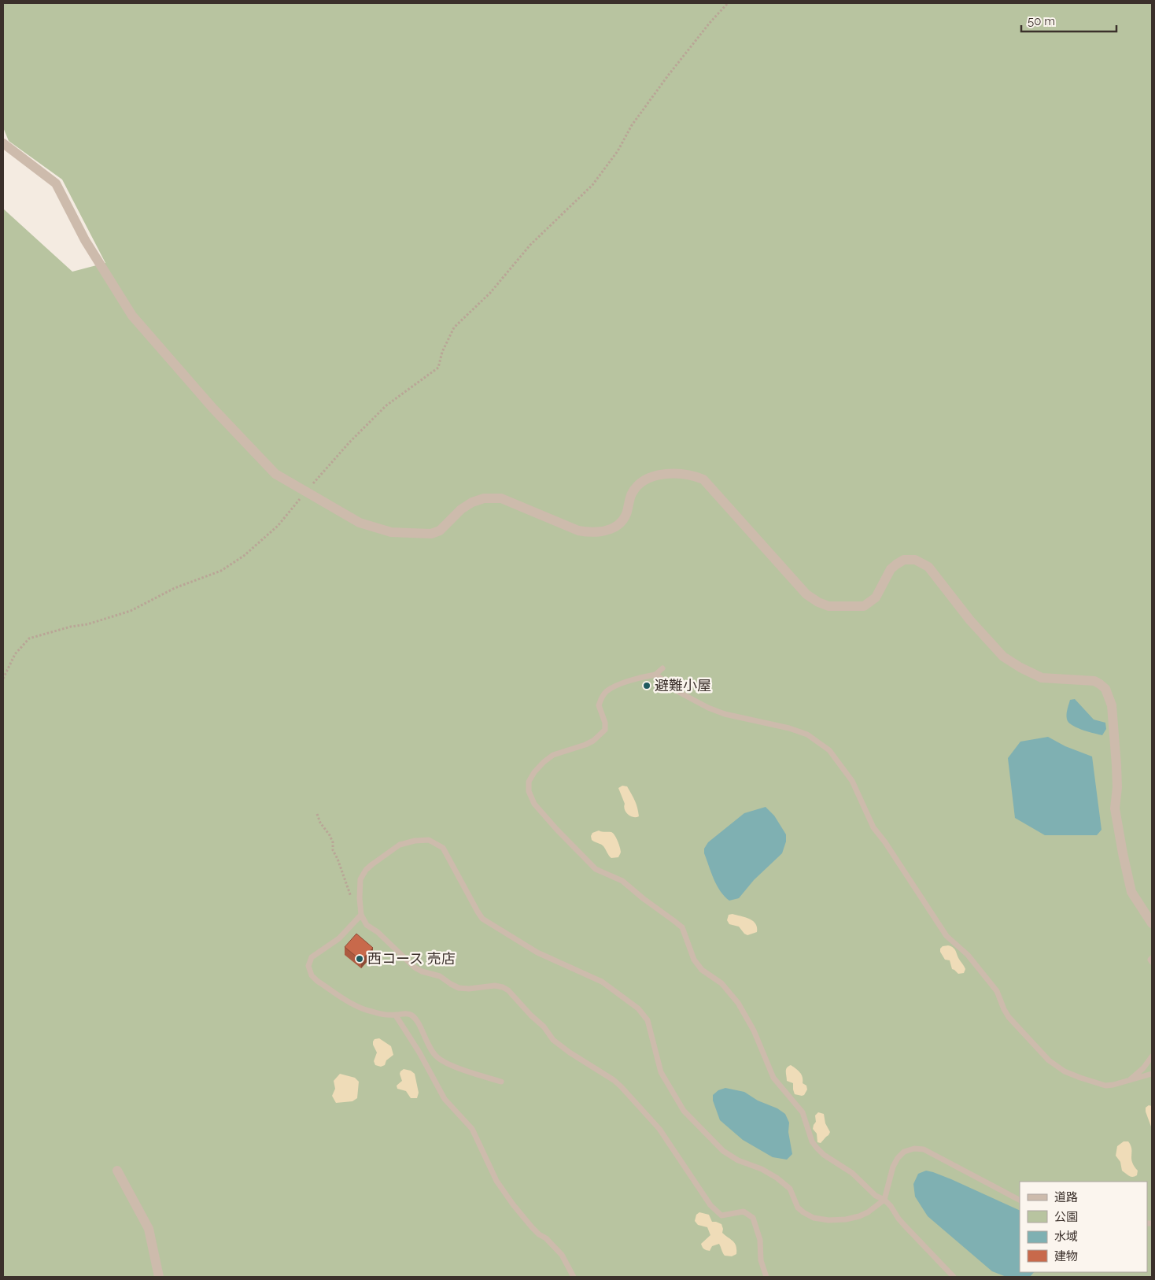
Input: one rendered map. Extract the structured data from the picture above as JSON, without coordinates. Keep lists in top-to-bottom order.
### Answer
{
  "places": ["避難小屋", "西コース 売店"],
  "legend": [
    "道路",
    "公園",
    "水域",
    "建物"
  ],
  "scale_bar": "50 m"
}
